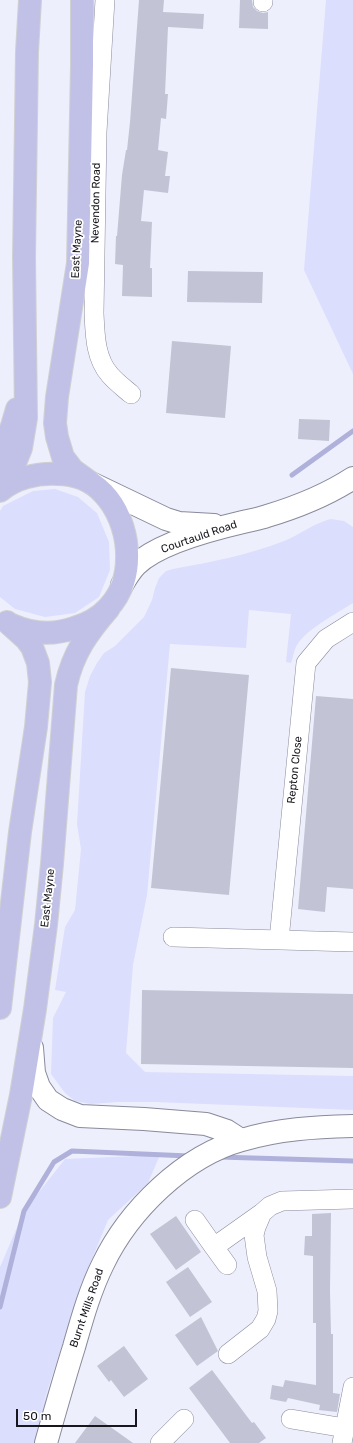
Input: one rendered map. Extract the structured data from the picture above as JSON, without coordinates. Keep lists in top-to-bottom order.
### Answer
{
  "streets": {
    "main road": ["East Mayne"],
    "street": [
      "Nevendon Road",
      "Courtauld Road",
      "Repton Close",
      "Burnt Mills Road"
    ]
  },
  "crossings": [
    ["East Mayne", "Courtauld Road"]
  ],
  "scale_bar": "50 m"
}
